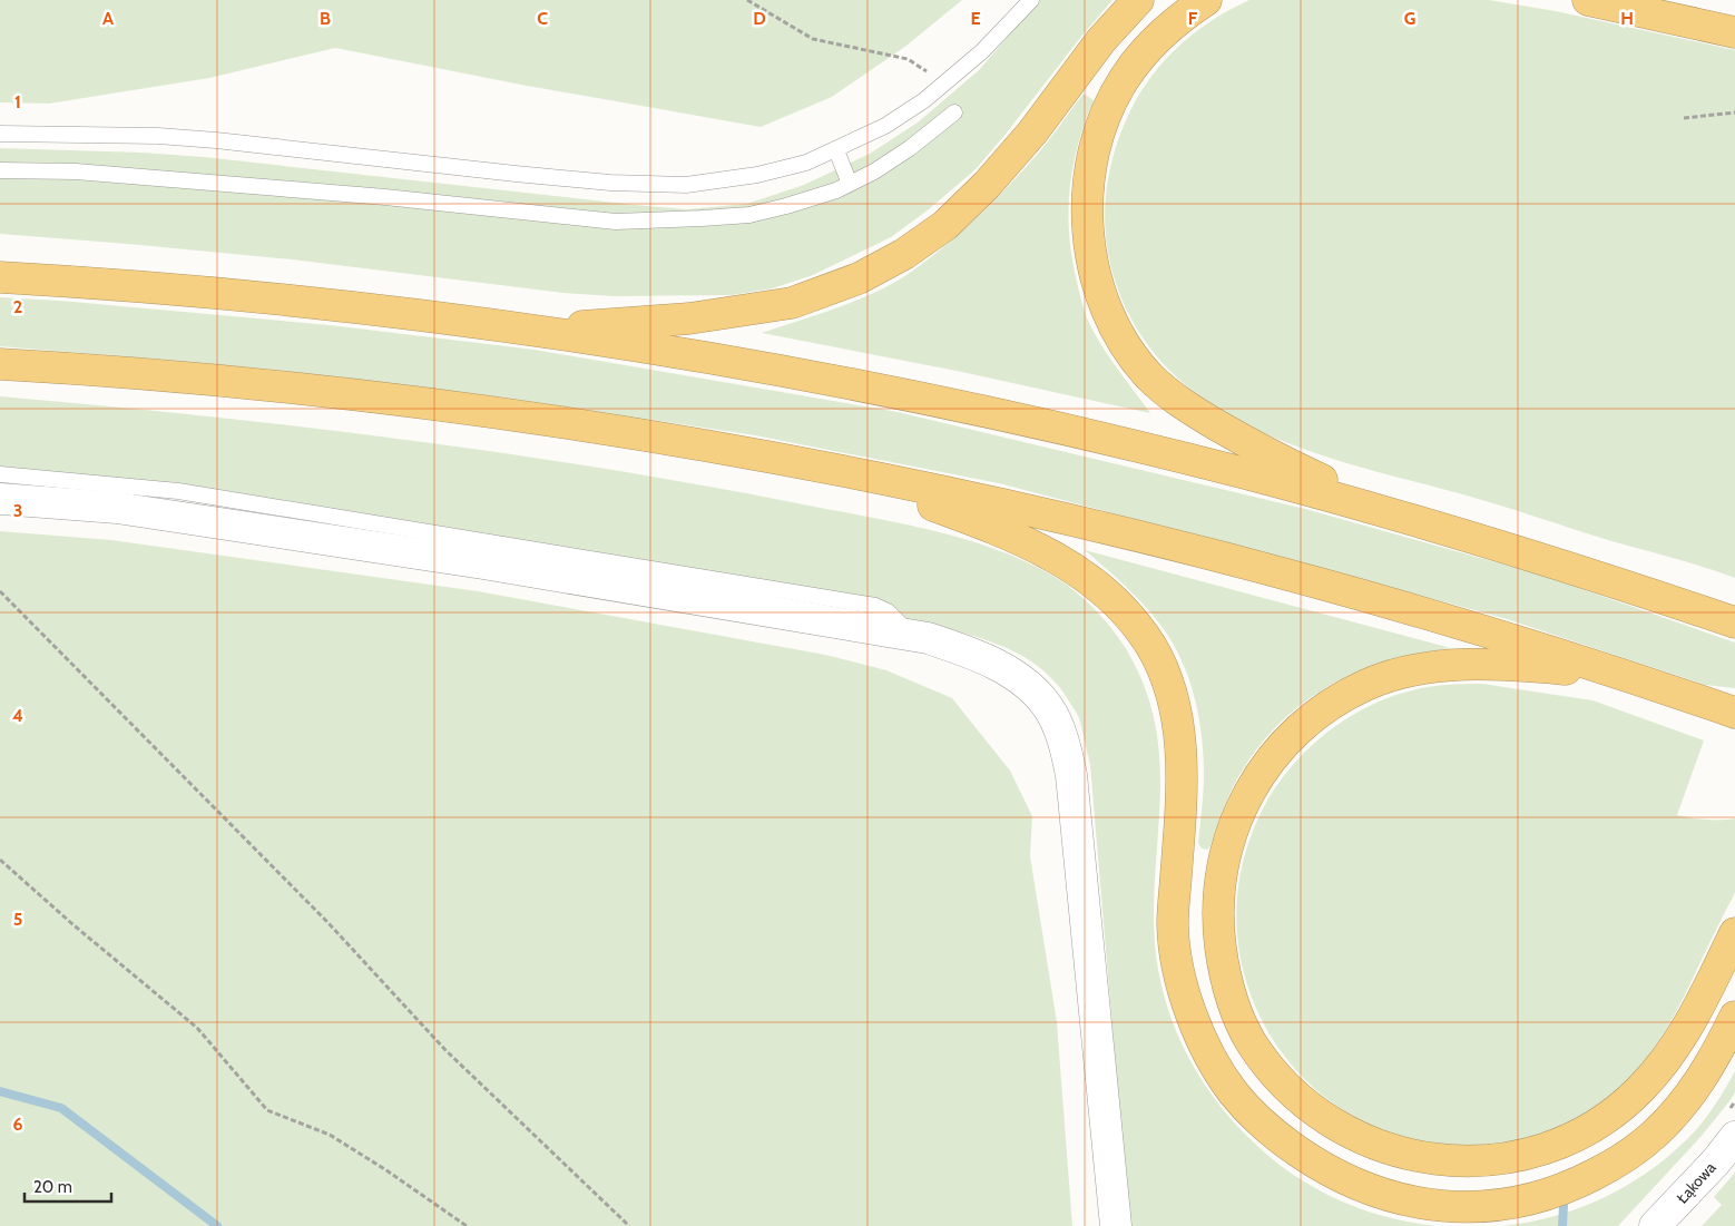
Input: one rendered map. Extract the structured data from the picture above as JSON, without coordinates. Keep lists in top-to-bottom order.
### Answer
{
  "streets": {
    "street": ["Łąkowa"]
  },
  "scale_bar": "20 m",
  "grid": {
    "columns": [
      "A",
      "B",
      "C",
      "D",
      "E",
      "F",
      "G",
      "H"
    ],
    "rows": [
      "1",
      "2",
      "3",
      "4",
      "5",
      "6"
    ]
  }
}
